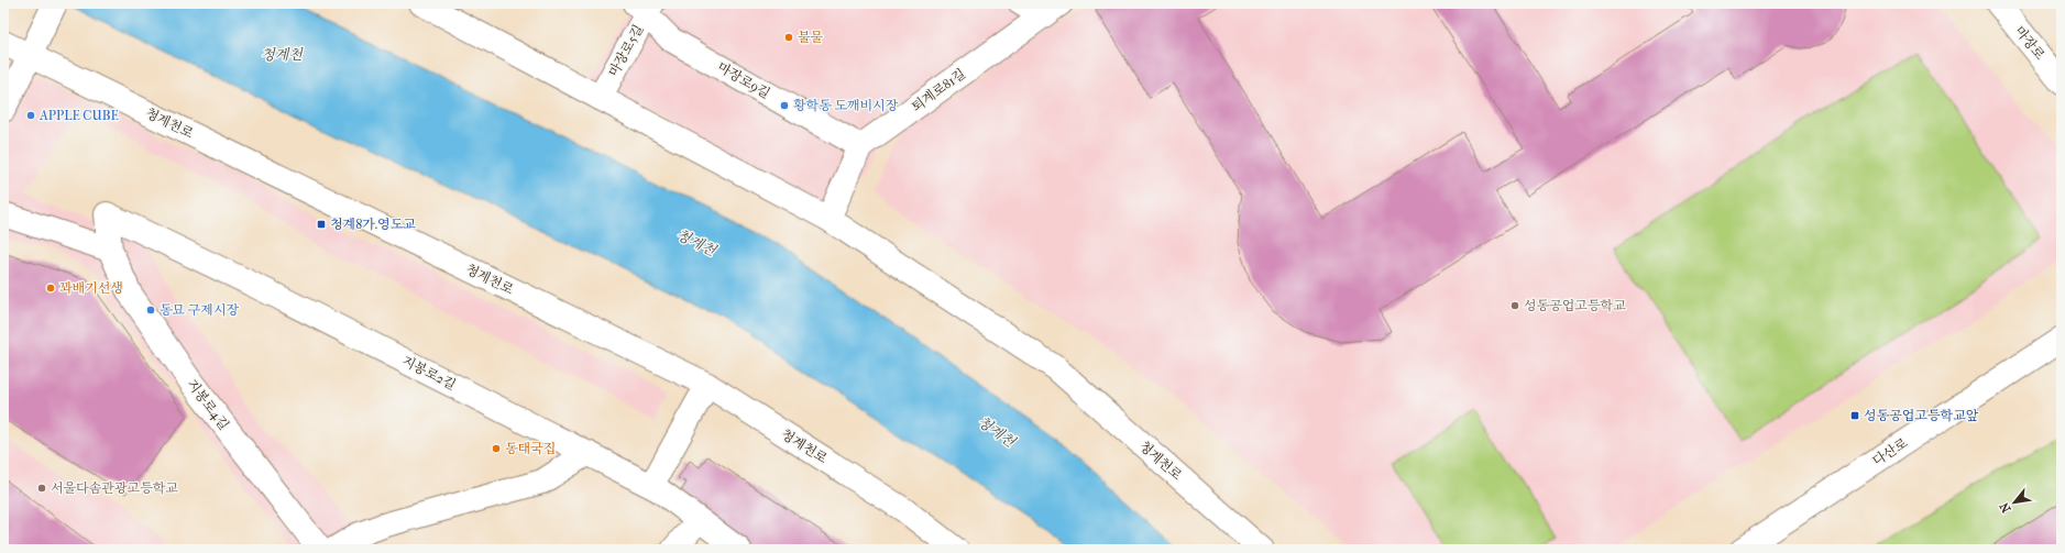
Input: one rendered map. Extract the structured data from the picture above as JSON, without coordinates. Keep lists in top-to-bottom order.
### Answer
{
  "streets": {
    "main road": [
      "마장로",
      "마장로5길",
      "마장로9길",
      "퇴계로81길",
      "청계천로",
      "지봉로2길",
      "지봉로4길",
      "다산로"
    ]
  },
  "crossings": [
    ["마장로5길", "마장로9길"],
    ["마장로5길", "청계천로"],
    ["마장로9길", "퇴계로81길"],
    ["지봉로2길", "지봉로4길"]
  ],
  "water": ["청계천"],
  "places": {
    "other": [
      "불물",
      "황학동 도깨비시장",
      "APPLE CUBE",
      "꽈배기선생",
      "성동공업고등학교",
      "동묘 구제시장",
      "동태국집",
      "서울다솜관광고등학교"
    ],
    "transit": ["청계8가.영도교", "성동공업고등학교앞"]
  },
  "north": "bottom left"
}
